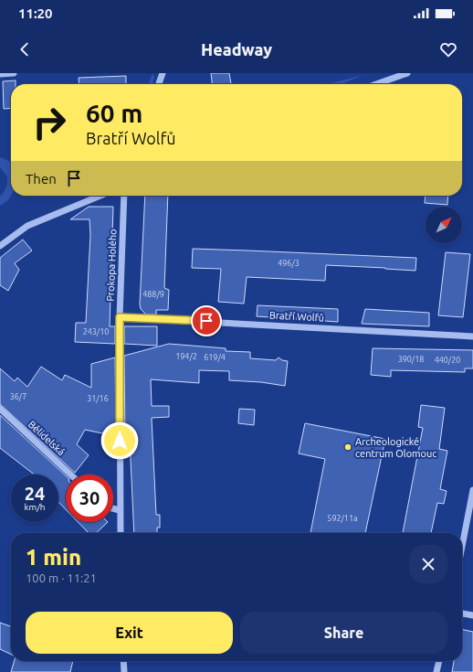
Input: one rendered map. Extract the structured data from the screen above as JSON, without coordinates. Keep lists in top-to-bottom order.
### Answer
{
  "streets": {
    "street": ["Prokopa Holého", "Bratří Wolfů", "Bělidelská"]
  },
  "crossings": [
    ["Prokopa Holého", "Bratří Wolfů"]
  ],
  "places": ["Archeologické centrum Olomouc"],
  "house_numbers": [
    "496/3",
    "488/9",
    "243/10",
    "194/2",
    "619/4",
    "390/18",
    "440/20",
    "36/7",
    "31/16",
    "592/11a"
  ],
  "north": "top right",
  "page": {
    "status": "11:20",
    "header": "Headway",
    "turn": ["60 m", "Bratří Wolfů"],
    "then": "Then",
    "speed": "24 km/h",
    "limit": "30",
    "heading": ["1 min", "100 m · 11:21"],
    "buttons": ["Exit", "Share"]
  }
}
